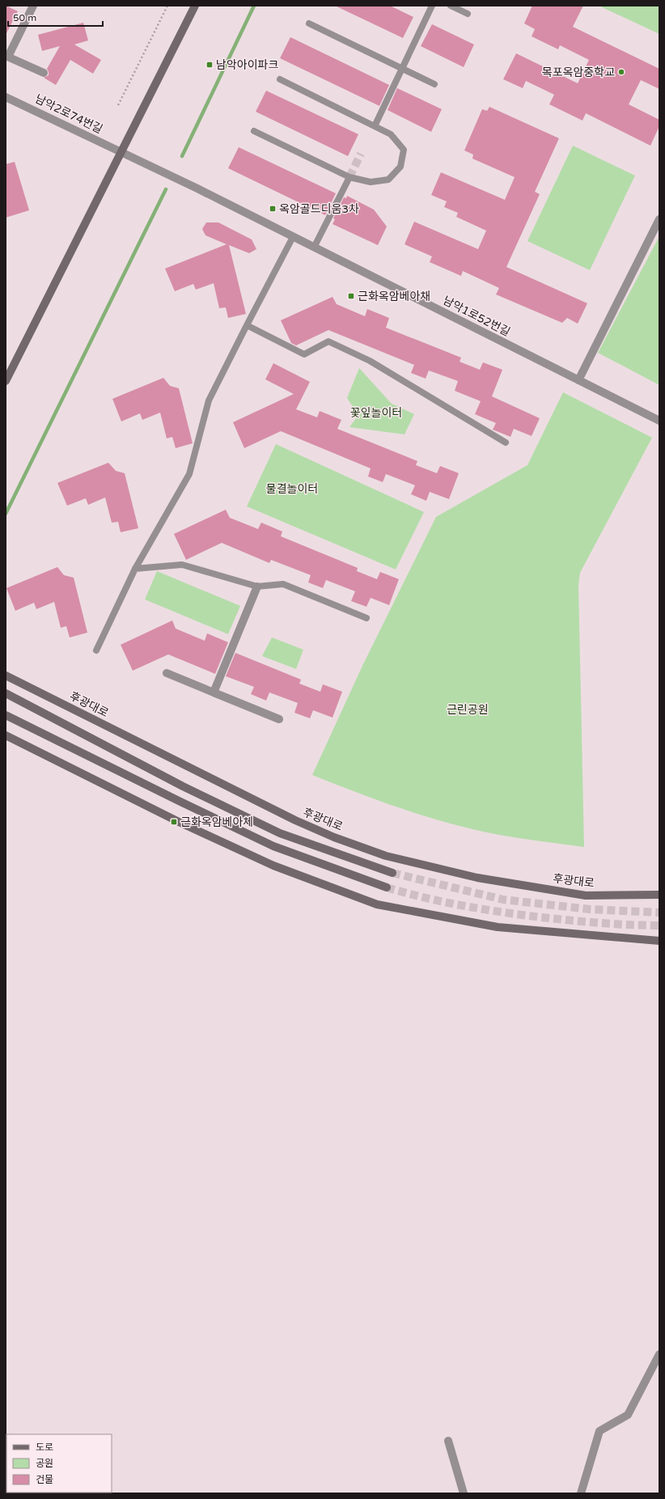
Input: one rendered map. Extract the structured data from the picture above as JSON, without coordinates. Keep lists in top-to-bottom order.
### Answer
{
  "streets": {
    "street": ["남악2로74번길", "남악1로52번길", "후광대로"]
  },
  "crossings": [
    ["남악2로74번길", "남악1로52번길"]
  ],
  "parks": ["꽃잎놀이터", "물결놀이터", "근린공원"],
  "places": {
    "transit": [
      "남악아이파크",
      "옥암골드디움3차",
      "근화옥암베아채",
      "근화옥암베아체"
    ],
    "other": ["목포옥암중학교"]
  },
  "legend": ["도로", "공원", "건물"],
  "scale_bar": "50 m"
}
